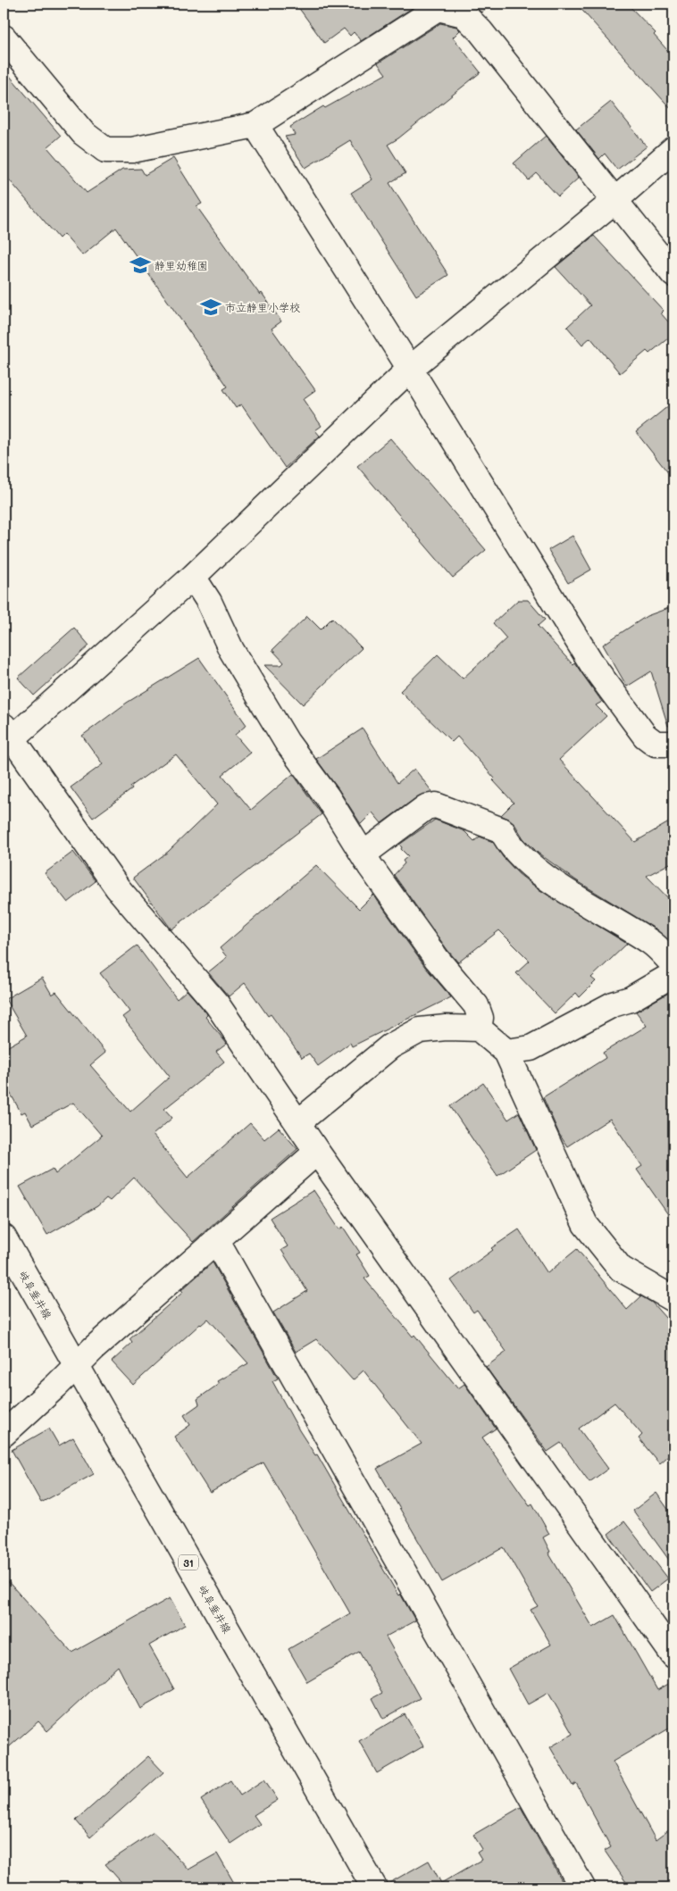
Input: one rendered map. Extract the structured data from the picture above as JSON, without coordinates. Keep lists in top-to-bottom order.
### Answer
{
  "streets": {
    "street": ["岐阜垂井線", "31"]
  },
  "places": {
    "school or university": ["静里幼稚園", "市立静里小学校"]
  }
}
